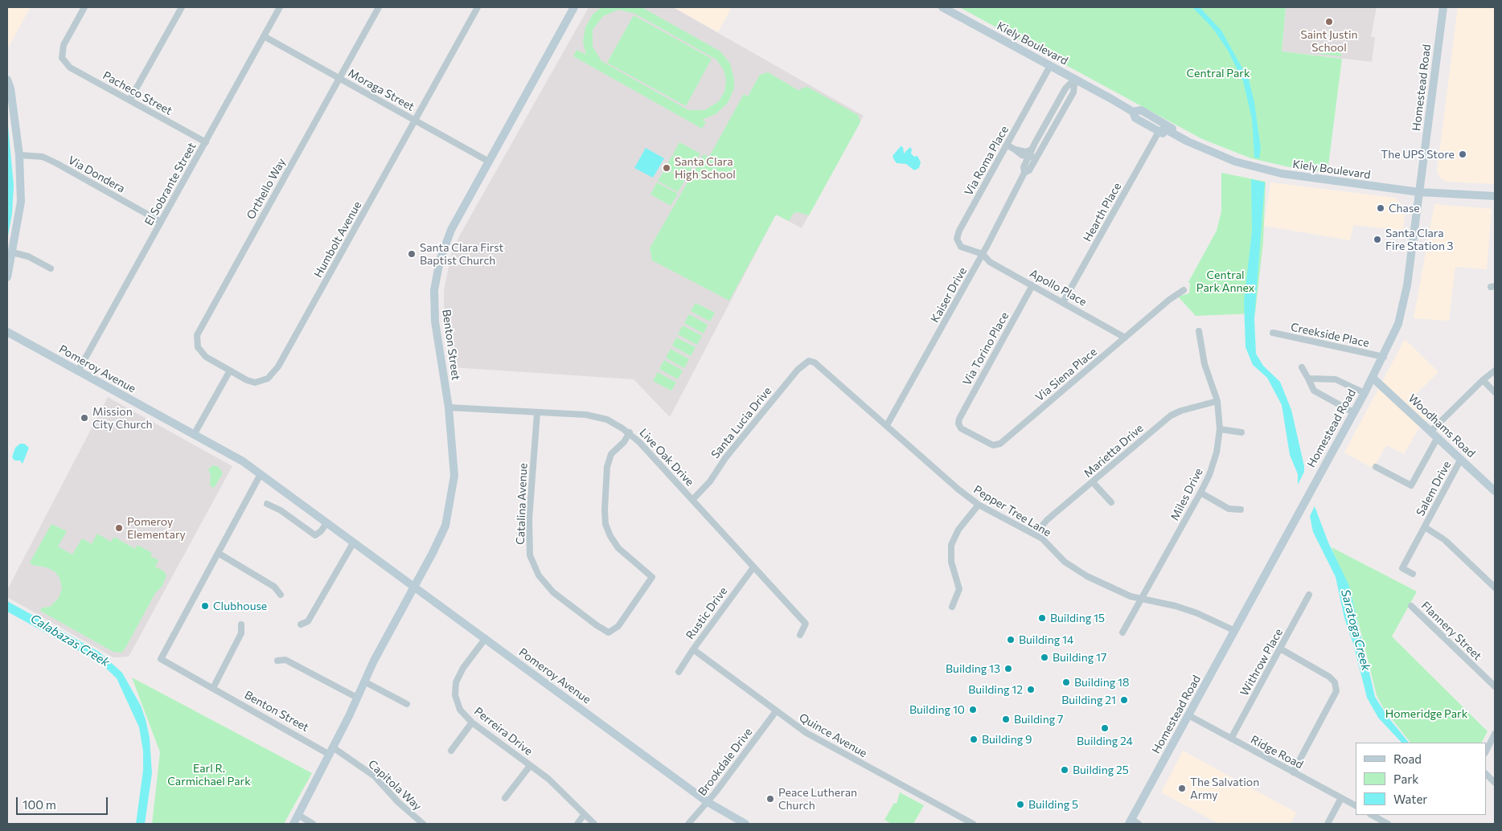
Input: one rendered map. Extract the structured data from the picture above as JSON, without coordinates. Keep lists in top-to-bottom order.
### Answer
{
  "streets": {
    "main road": [
      "Kiely Boulevard",
      "Homestead Road",
      "Benton Street",
      "Pomeroy Avenue",
      "Woodhams Road"
    ],
    "street": [
      "Moraga Street",
      "Pacheco Street",
      "Via Roma Place",
      "Via Dondera",
      "El Sobrante Street",
      "Orthello Way",
      "Hearth Place",
      "Humbolt Avenue",
      "Apollo Place",
      "Kaiser Drive",
      "Creekside Place",
      "Via Torino Place",
      "Via Siena Place",
      "Santa Lucia Drive",
      "Marietta Drive",
      "Live Oak Drive",
      "Salem Drive",
      "Miles Drive",
      "Catalina Avenue",
      "Pepper Tree Lane",
      "Rustic Drive",
      "Flannery Street",
      "Withrow Place",
      "Perreira Drive",
      "Quince Avenue",
      "Ridge Road",
      "Brookdale Drive",
      "Capitola Way"
    ]
  },
  "crossings": [
    ["Kiely Boulevard", "Homestead Road"],
    ["Kiely Boulevard", "Via Roma Place"],
    ["Kiely Boulevard", "Hearth Place"],
    ["Kiely Boulevard", "Kaiser Drive"],
    ["Homestead Road", "Creekside Place"],
    ["Homestead Road", "Woodhams Road"],
    ["Homestead Road", "Pepper Tree Lane"],
    ["Homestead Road", "Ridge Road"],
    ["Moraga Street", "El Sobrante Street"],
    ["Moraga Street", "Orthello Way"],
    ["Moraga Street", "Humbolt Avenue"],
    ["Moraga Street", "Benton Street"],
    ["Pacheco Street", "El Sobrante Street"],
    ["Via Roma Place", "Apollo Place"],
    ["Via Roma Place", "Kaiser Drive"],
    ["Via Dondera", "El Sobrante Street"],
    ["El Sobrante Street", "Pomeroy Avenue"],
    ["Orthello Way", "Humbolt Avenue"],
    ["Hearth Place", "Apollo Place"],
    ["Apollo Place", "Kaiser Drive"],
    ["Apollo Place", "Via Torino Place"],
    ["Apollo Place", "Via Siena Place"],
    ["Kaiser Drive", "Pepper Tree Lane"],
    ["Benton Street", "Pomeroy Avenue"],
    ["Benton Street", "Live Oak Drive"],
    ["Benton Street", "Capitola Way"],
    ["Via Torino Place", "Via Siena Place"],
    ["Pomeroy Avenue", "Perreira Drive"],
    ["Pomeroy Avenue", "Brookdale Drive"],
    ["Santa Lucia Drive", "Live Oak Drive"],
    ["Santa Lucia Drive", "Pepper Tree Lane"],
    ["Woodhams Road", "Salem Drive"],
    ["Marietta Drive", "Miles Drive"],
    ["Marietta Drive", "Pepper Tree Lane"],
    ["Live Oak Drive", "Catalina Avenue"],
    ["Live Oak Drive", "Rustic Drive"],
    ["Miles Drive", "Pepper Tree Lane"],
    ["Rustic Drive", "Quince Avenue"],
    ["Withrow Place", "Ridge Road"],
    ["Quince Avenue", "Brookdale Drive"]
  ],
  "water": ["Saratoga Creek", "Calabazas Creek"],
  "parks": [
    "Central Park",
    "Central Park Annex",
    "Homeridge Park",
    "Earl R. Carmichael Park"
  ],
  "places": [
    "Saint Justin School",
    "The UPS Store",
    "Santa Clara High School",
    "Chase",
    "Santa Clara Fire Station 3",
    "Santa Clara First Baptist Church",
    "Mission City Church",
    "Pomeroy Elementary",
    "Clubhouse",
    "Building 15",
    "Building 14",
    "Building 17",
    "Building 13",
    "Building 18",
    "Building 12",
    "Building 21",
    "Building 10",
    "Building 7",
    "Building 24",
    "Building 9",
    "Building 25",
    "The Salvation Army",
    "Peace Lutheran Church",
    "Building 5"
  ],
  "legend": ["Road", "Park", "Water"],
  "scale_bar": "100 m"
}
